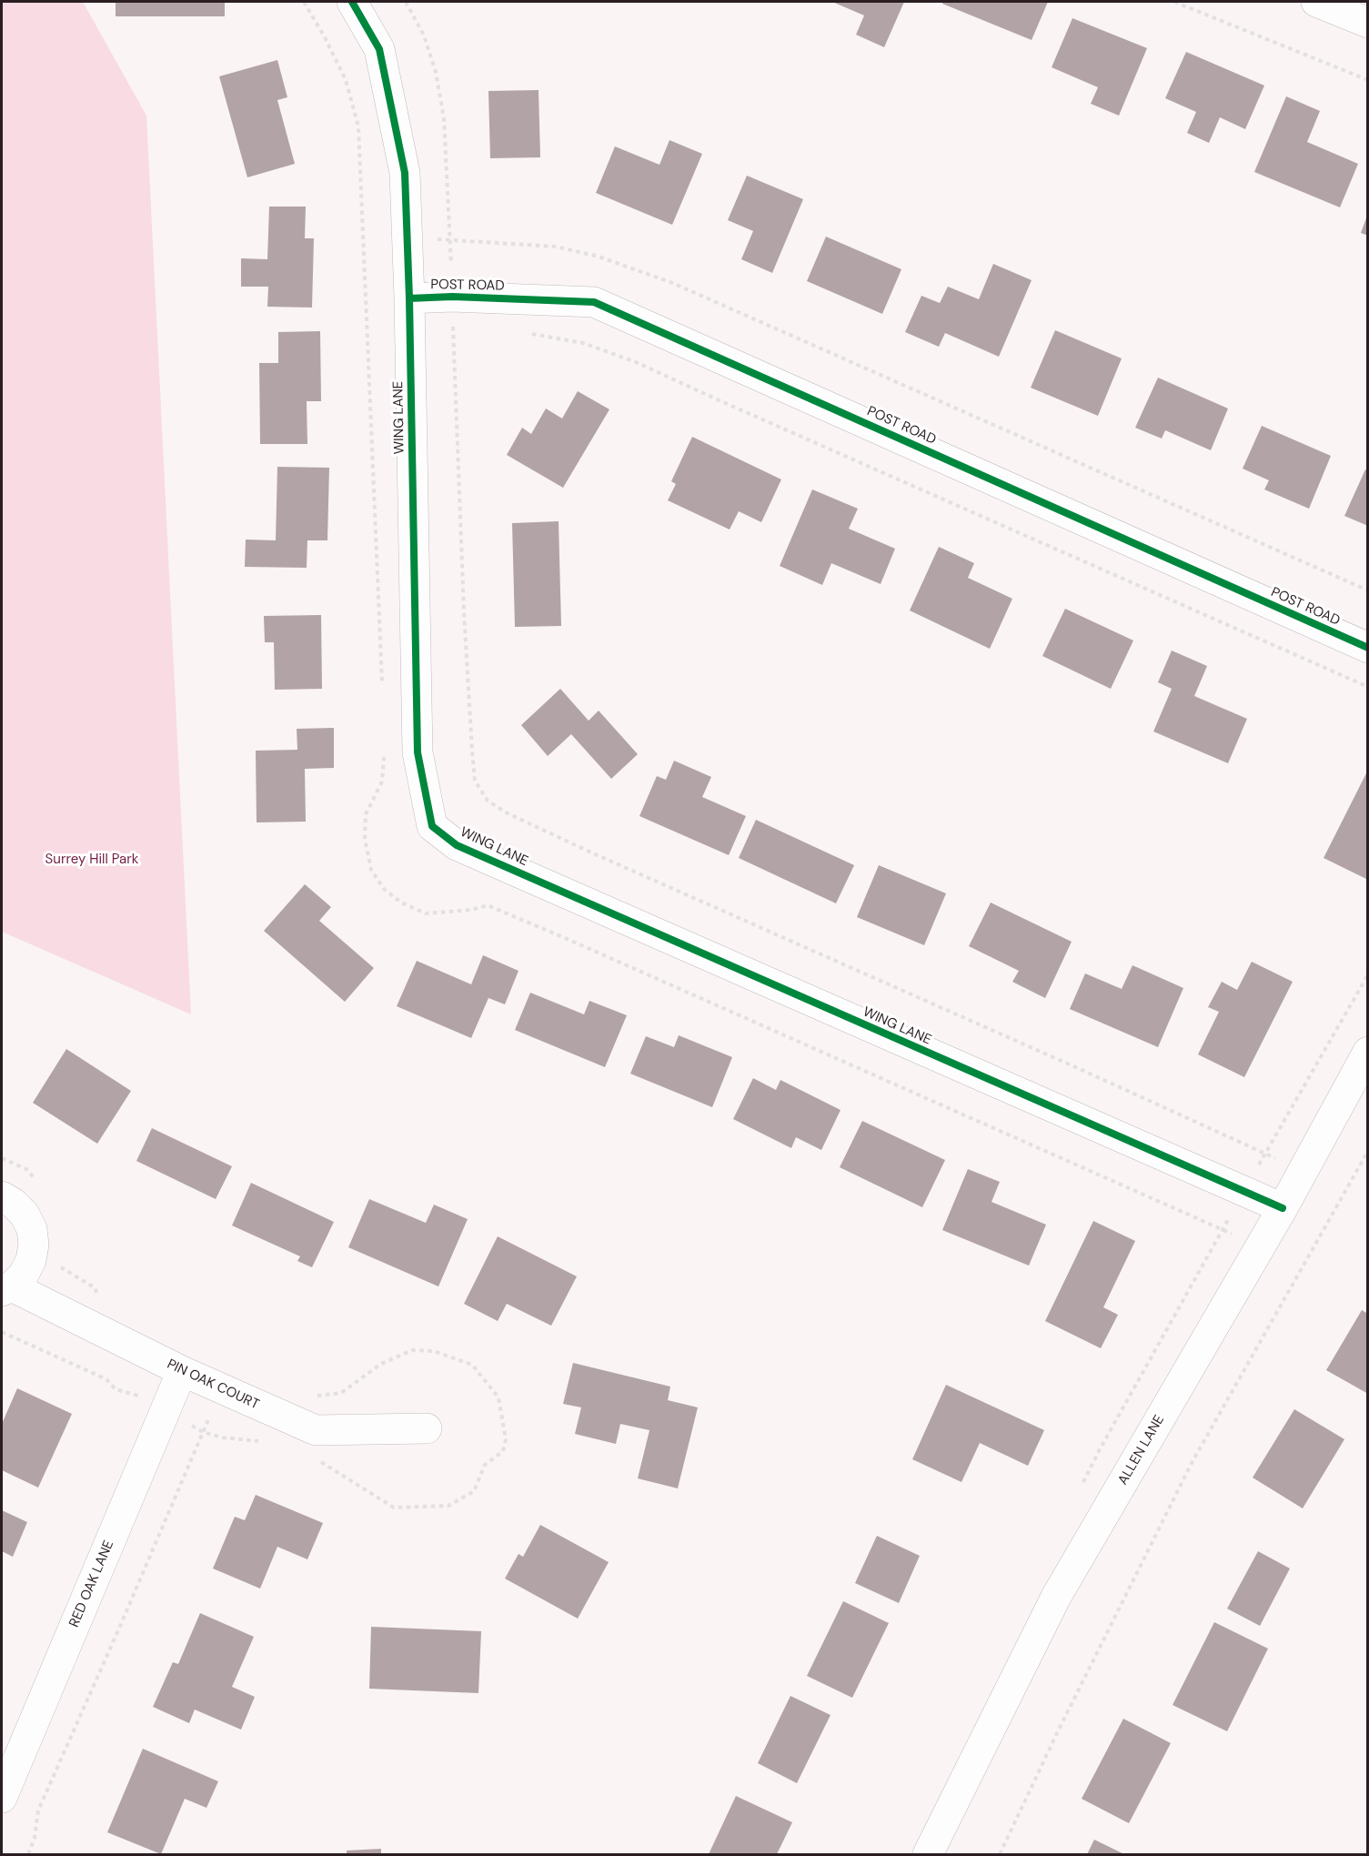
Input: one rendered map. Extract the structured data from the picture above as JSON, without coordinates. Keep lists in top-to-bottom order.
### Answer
{
  "streets": {
    "street": [
      "POST ROAD",
      "WING LANE",
      "PIN OAK COURT",
      "ALLEN LANE",
      "RED OAK LANE"
    ]
  },
  "crossings": [
    ["POST ROAD", "WING LANE"],
    ["WING LANE", "ALLEN LANE"],
    ["PIN OAK COURT", "RED OAK LANE"]
  ],
  "parks": ["Surrey Hill Park"]
}
